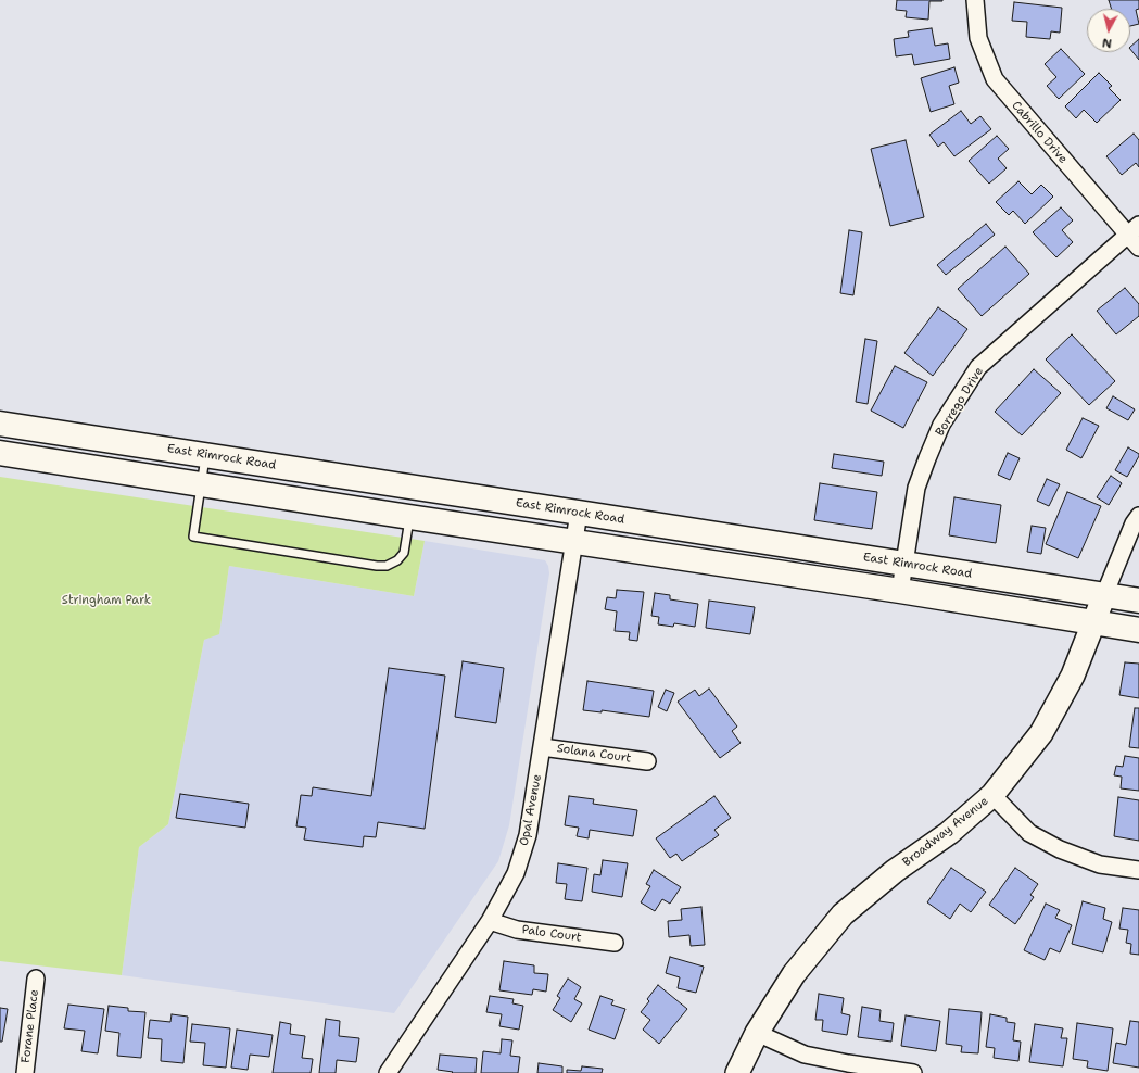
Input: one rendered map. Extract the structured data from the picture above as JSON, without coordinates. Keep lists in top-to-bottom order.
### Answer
{
  "streets": {
    "main road": ["East Rimrock Road"],
    "street": [
      "Cabrillo Drive",
      "Borrego Drive",
      "Solana Court",
      "Opal Avenue",
      "Broadway Avenue",
      "Palo Court",
      "Forane Place"
    ]
  },
  "crossings": [
    ["Cabrillo Drive", "Borrego Drive"],
    ["Borrego Drive", "East Rimrock Road"],
    ["East Rimrock Road", "Opal Avenue"],
    ["East Rimrock Road", "Broadway Avenue"],
    ["Solana Court", "Opal Avenue"],
    ["Opal Avenue", "Palo Court"]
  ],
  "parks": ["Stringham Park"],
  "north": "bottom"
}
